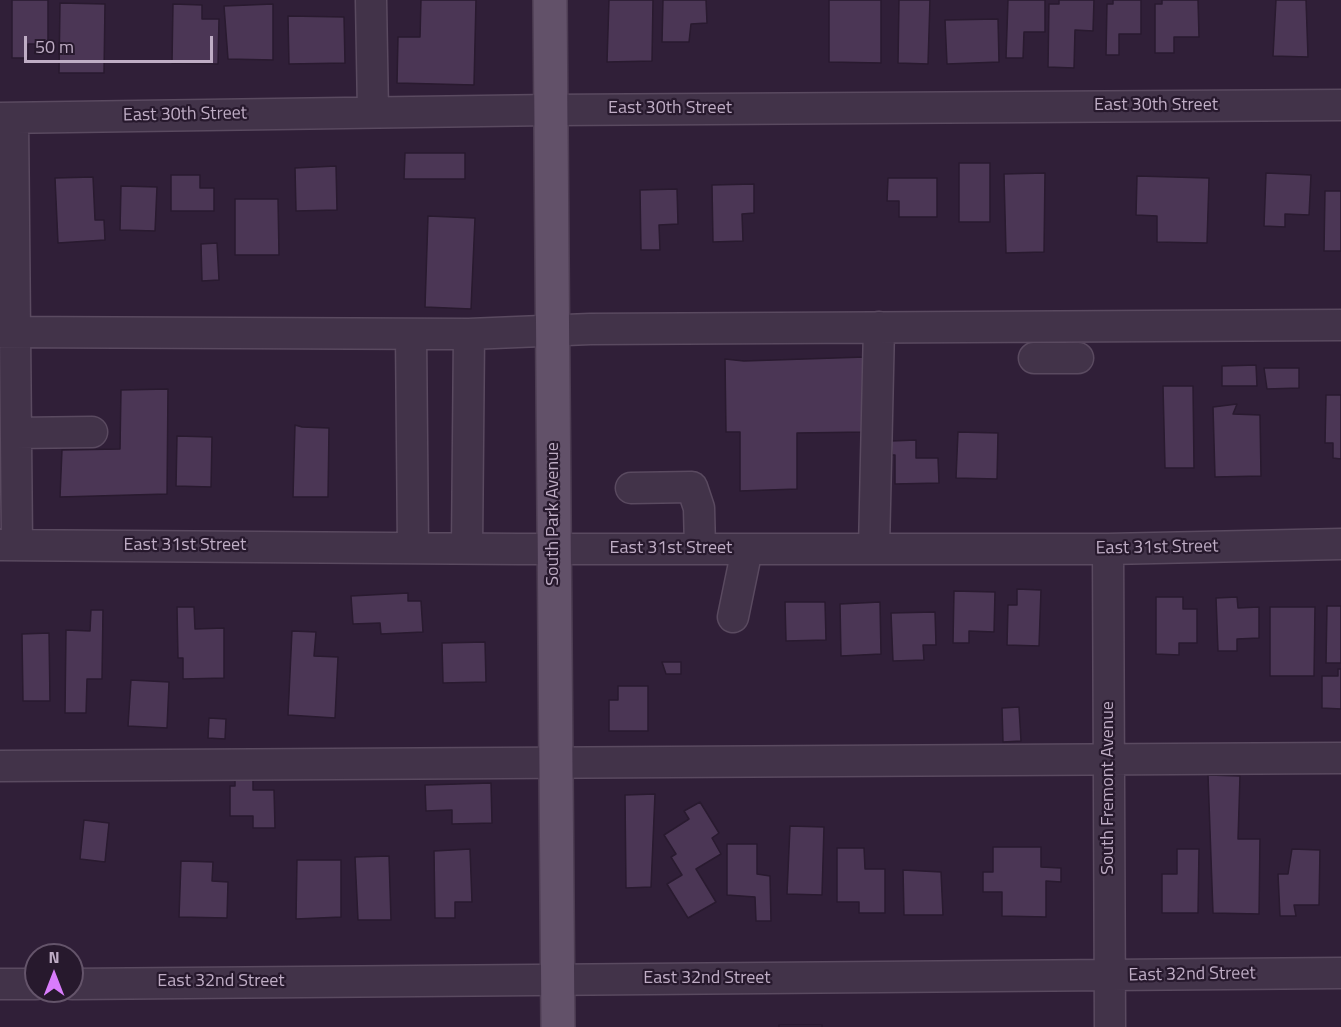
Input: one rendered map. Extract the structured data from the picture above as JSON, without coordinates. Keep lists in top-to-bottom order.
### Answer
{
  "streets": {
    "main road": ["South Park Avenue"],
    "street": [
      "East 30th Street",
      "East 31st Street",
      "South Fremont Avenue",
      "East 32nd Street"
    ]
  },
  "crossings": [
    ["East 30th Street", "South Park Avenue"],
    ["South Park Avenue", "East 31st Street"],
    ["South Park Avenue", "East 32nd Street"],
    ["East 31st Street", "South Fremont Avenue"],
    ["South Fremont Avenue", "East 32nd Street"]
  ],
  "scale_bar": "50 m",
  "north": "top"
}
